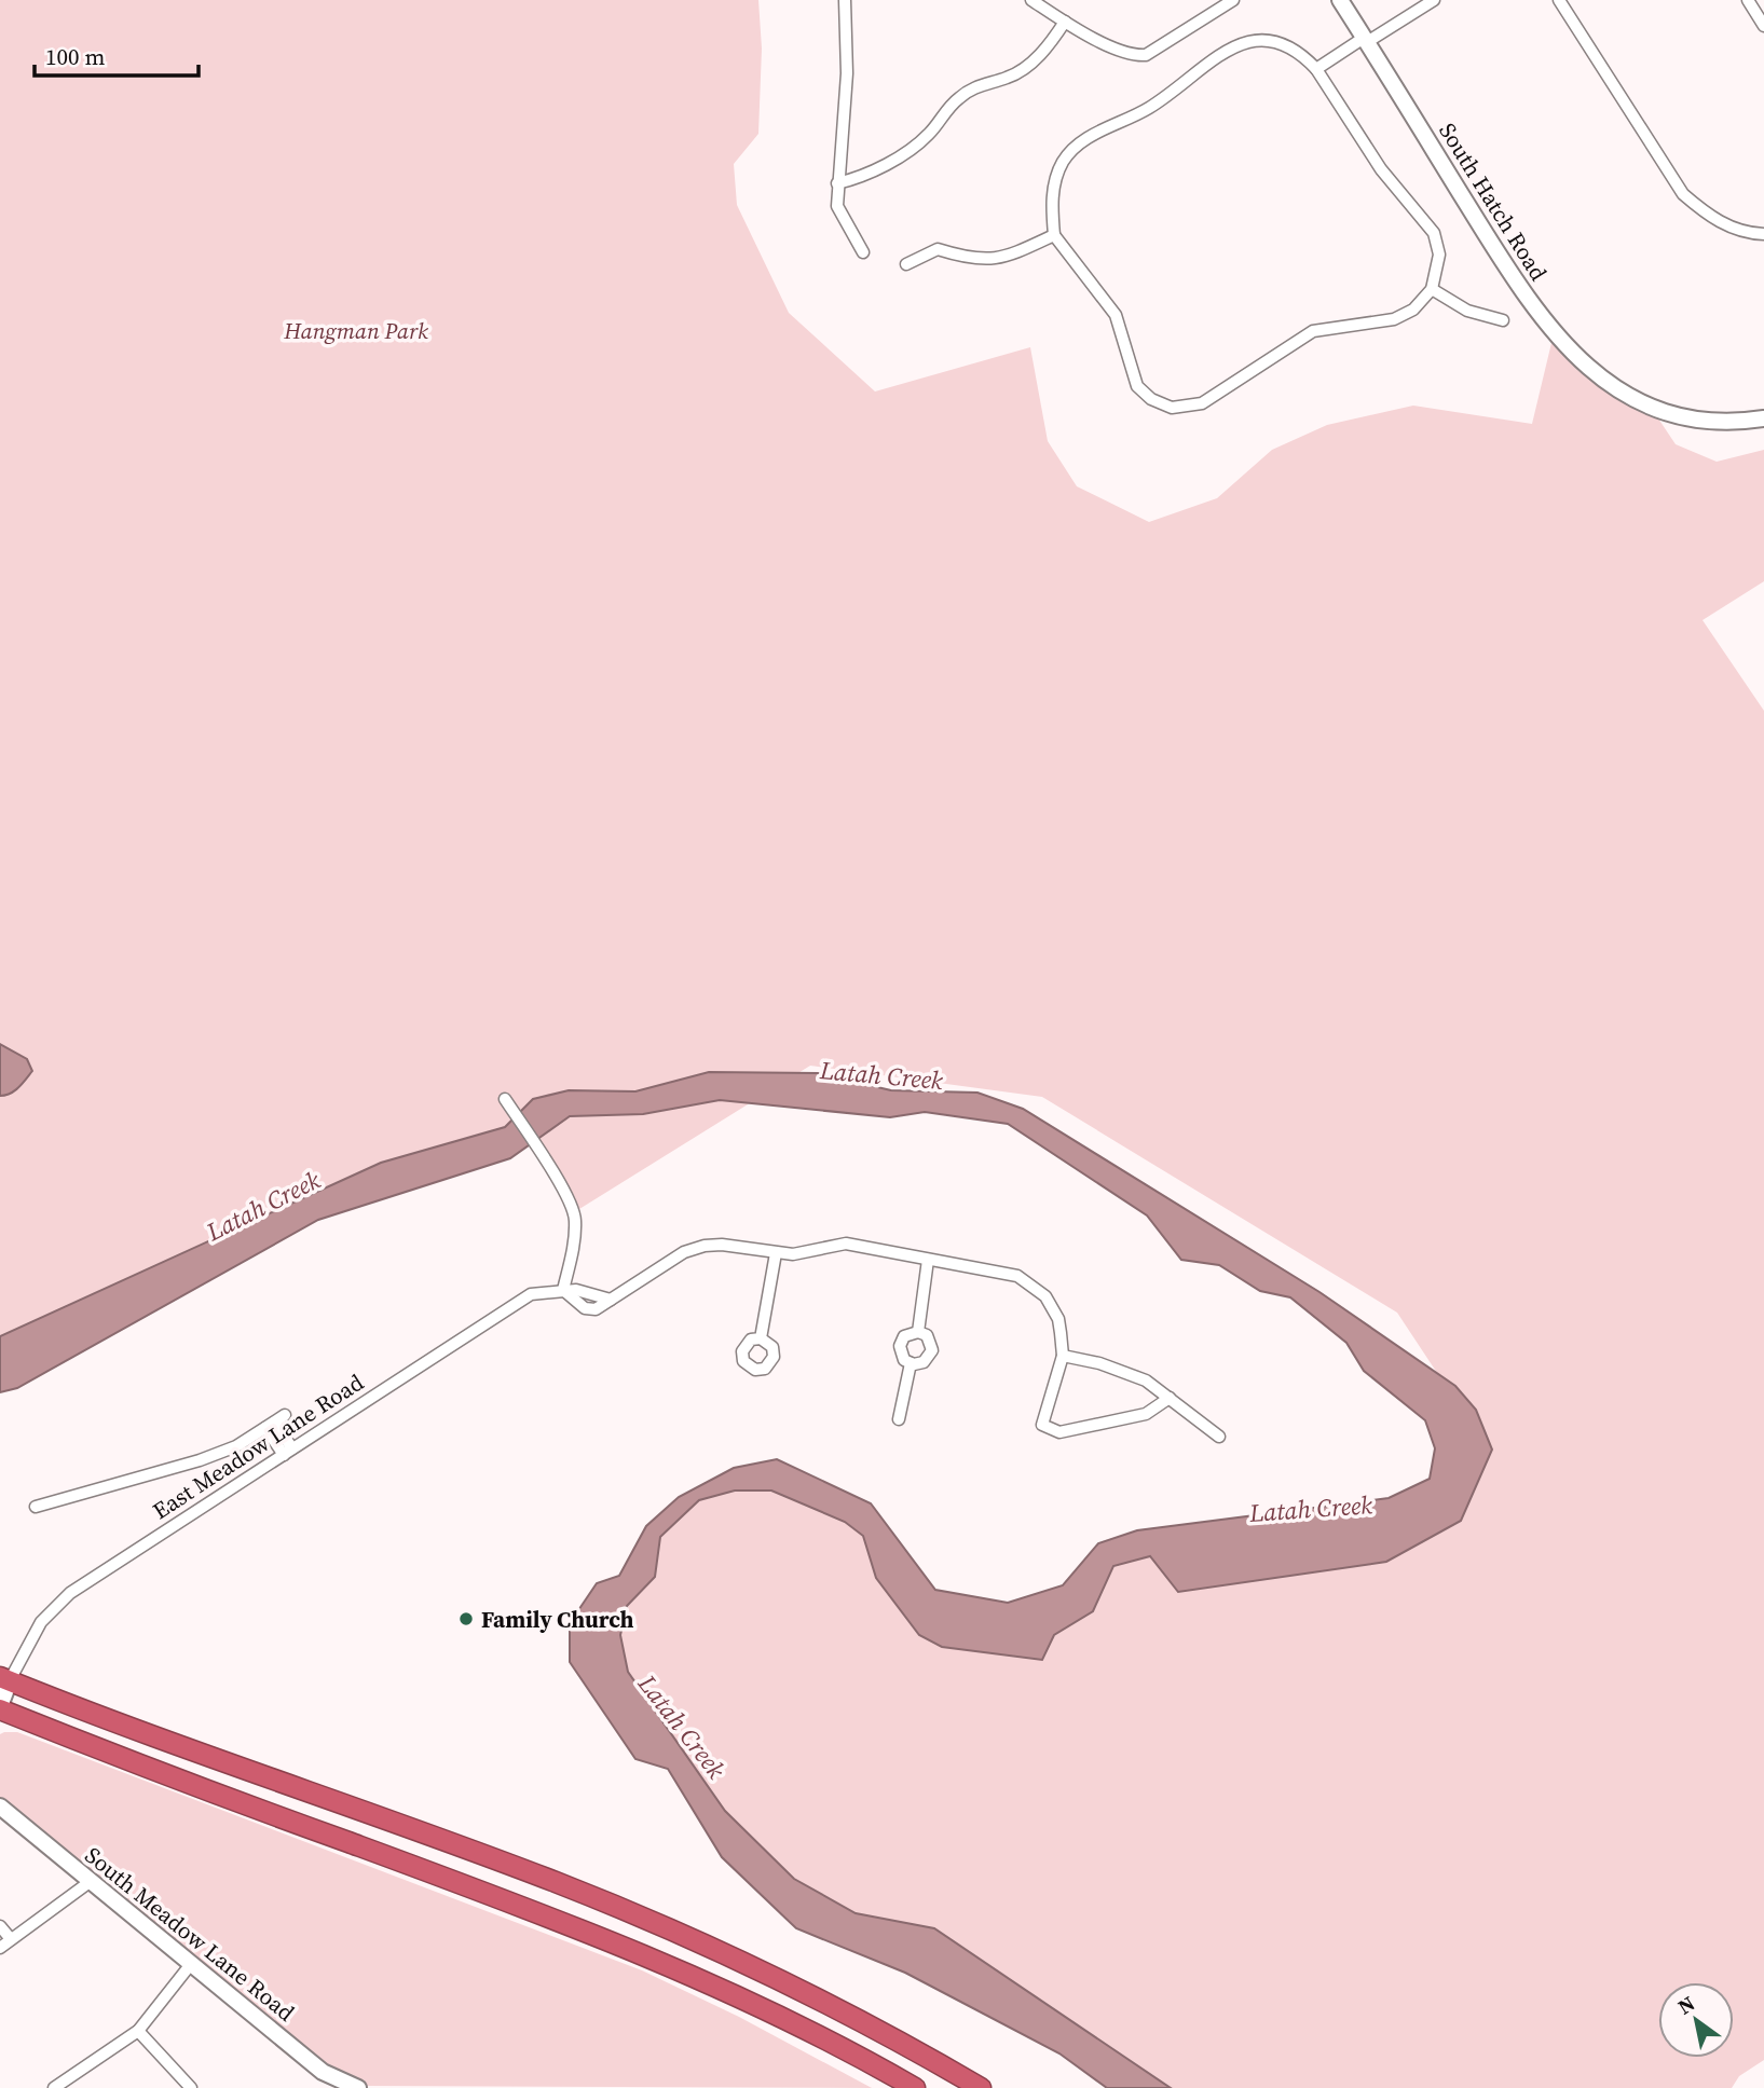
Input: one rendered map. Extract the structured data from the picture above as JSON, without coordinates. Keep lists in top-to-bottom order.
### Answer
{
  "streets": {
    "main road": ["South Hatch Road", "South Meadow Lane Road"],
    "street": ["East Meadow Lane Road"]
  },
  "water": ["Latah Creek"],
  "parks": ["Hangman Park"],
  "places": ["Family Church"],
  "scale_bar": "100 m",
  "north": "top left"
}
